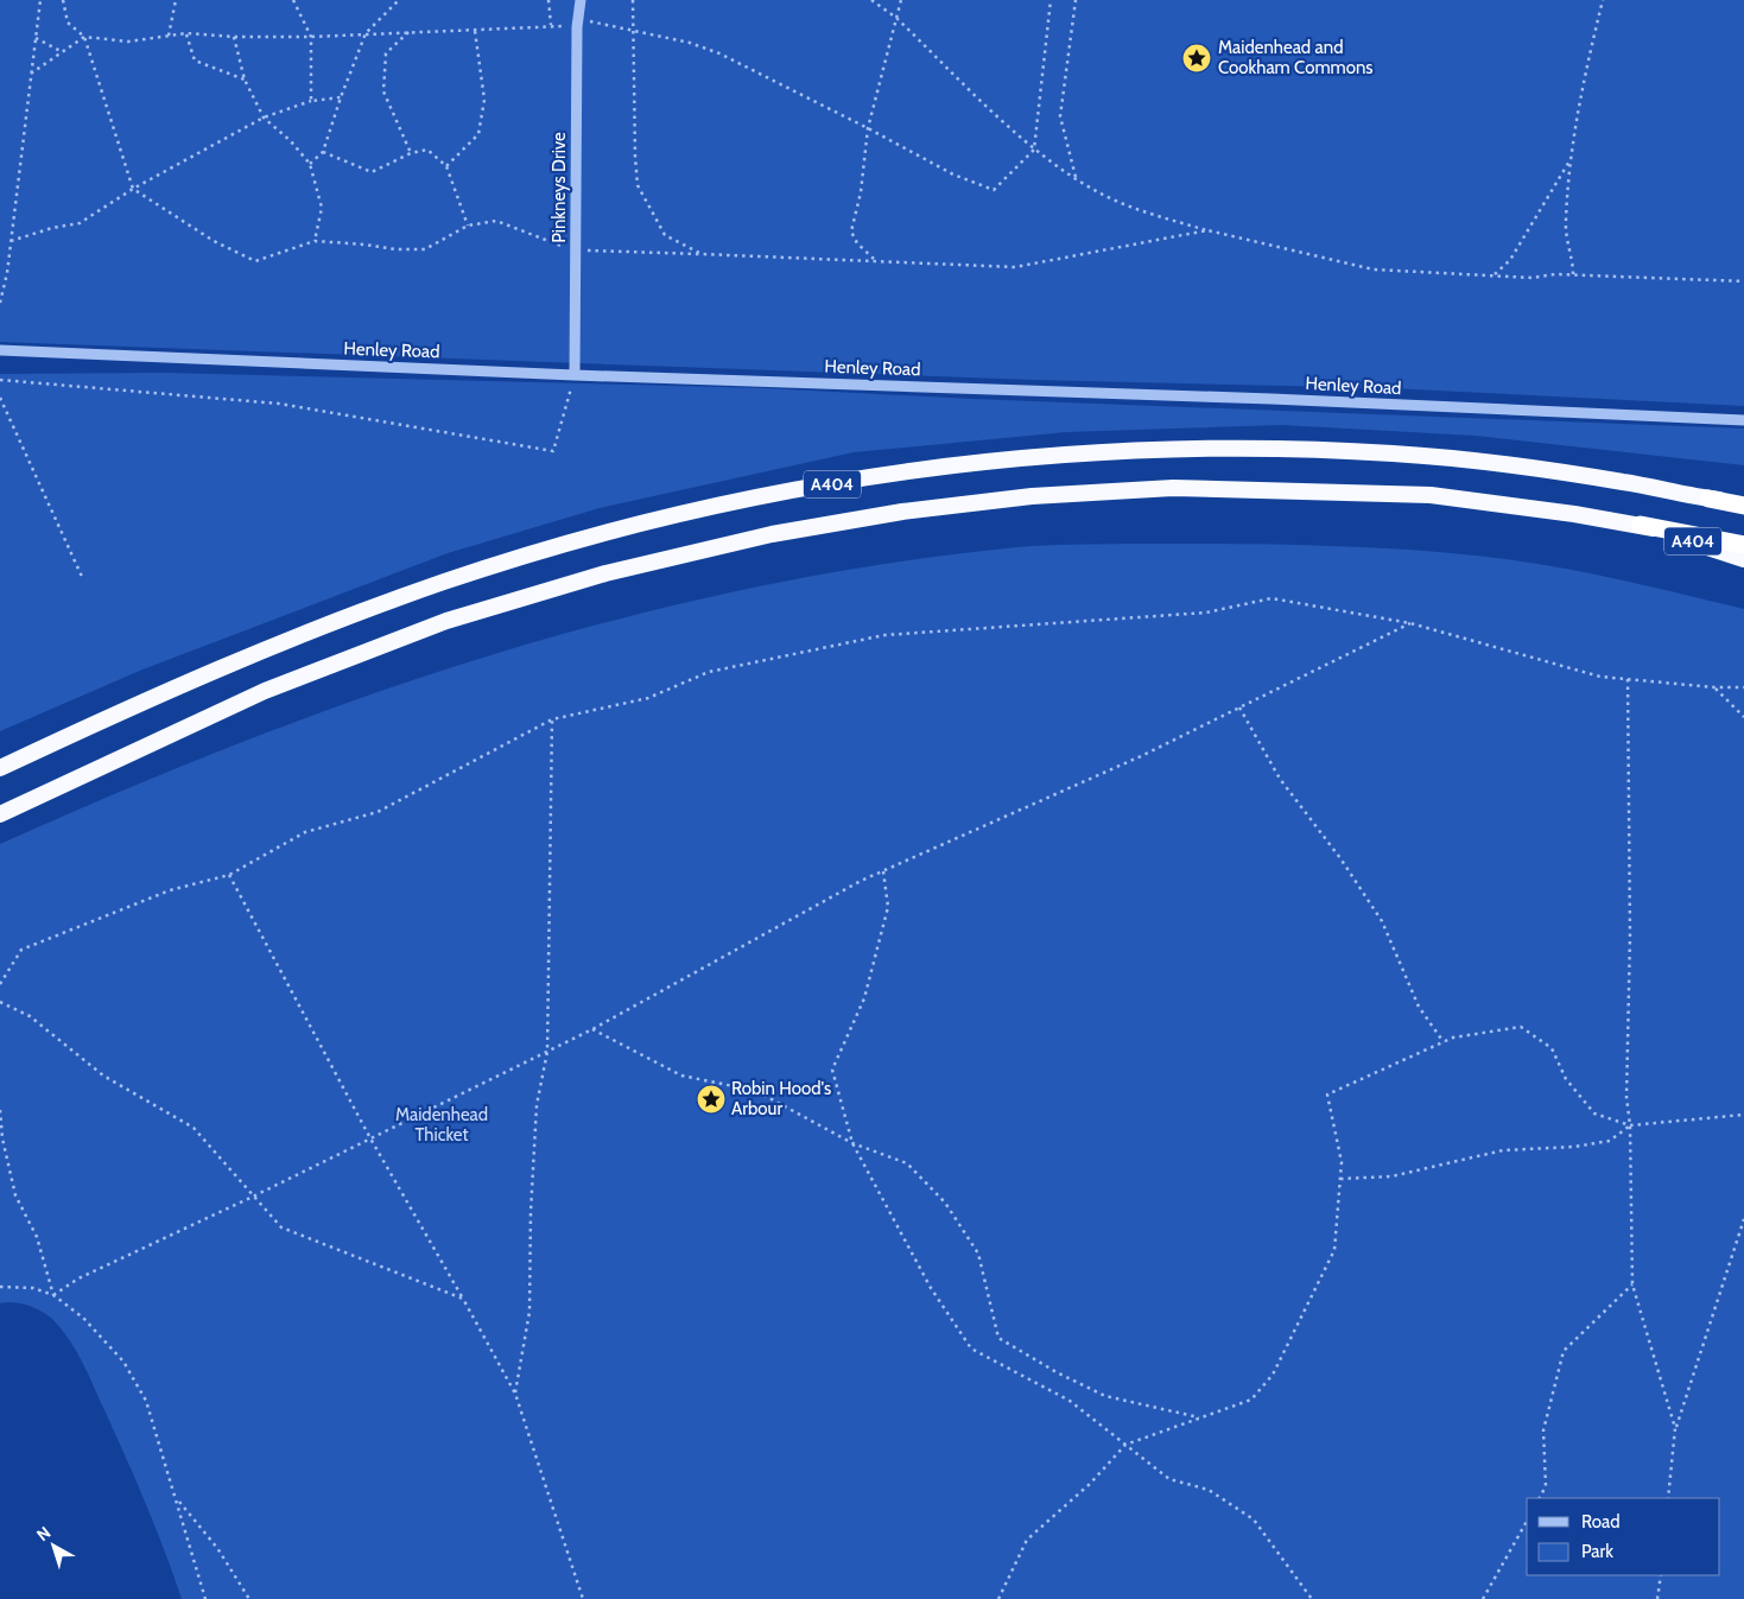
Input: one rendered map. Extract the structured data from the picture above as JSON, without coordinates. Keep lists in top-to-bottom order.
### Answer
{
  "streets": {
    "highway": ["A404"],
    "street": ["Pinkneys Drive", "Henley Road"]
  },
  "crossings": [
    ["Pinkneys Drive", "Henley Road"]
  ],
  "parks": ["Maidenhead Thicket"],
  "places": {
    "place": ["Maidenhead and Cookham Commons", "Robin Hood's Arbour"]
  },
  "legend": ["Road", "Park"],
  "north": "top left"
}
